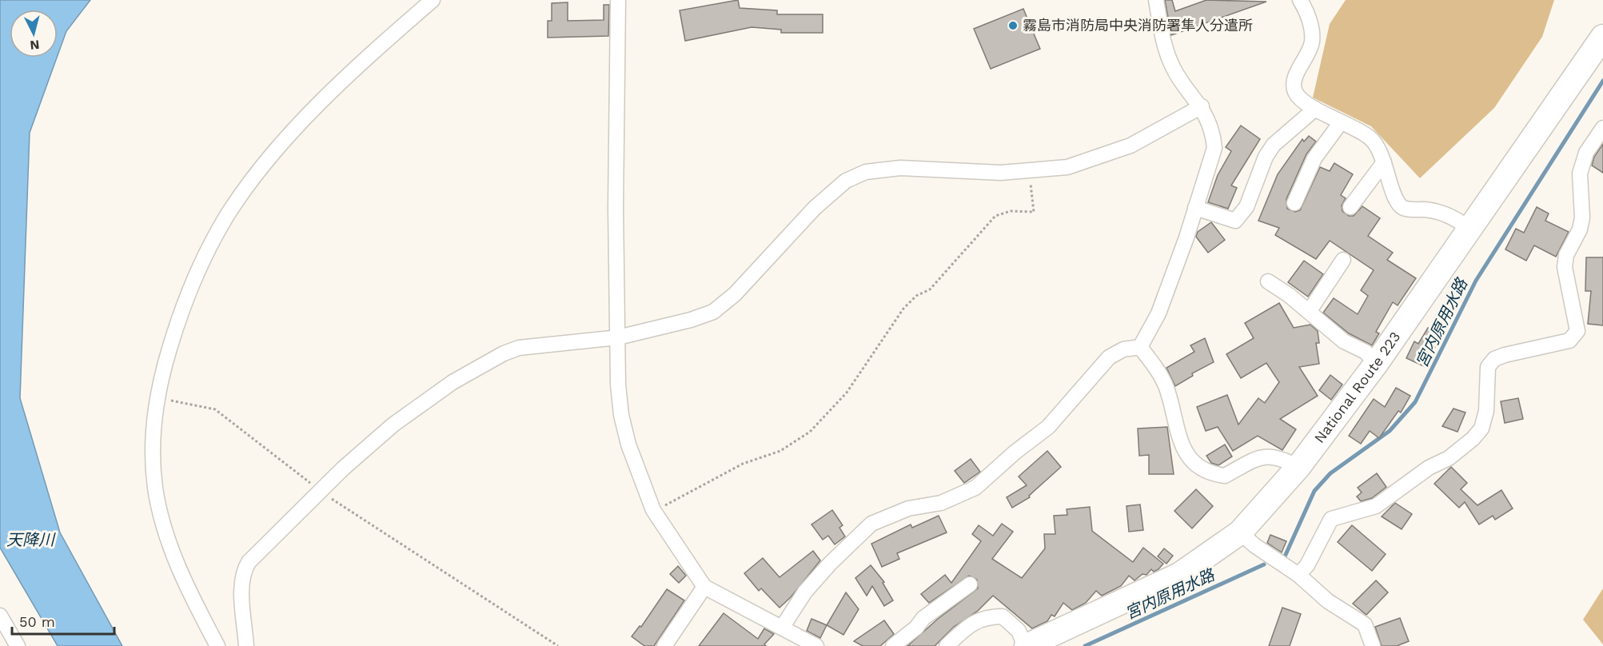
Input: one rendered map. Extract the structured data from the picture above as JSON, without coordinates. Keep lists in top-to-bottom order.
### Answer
{
  "streets": {
    "highway": ["National Route 223"]
  },
  "water": ["宮内原用水路", "天降川"],
  "places": ["霧島市消防局中央消防署隼人分遣所"],
  "scale_bar": "50 m",
  "north": "bottom"
}
